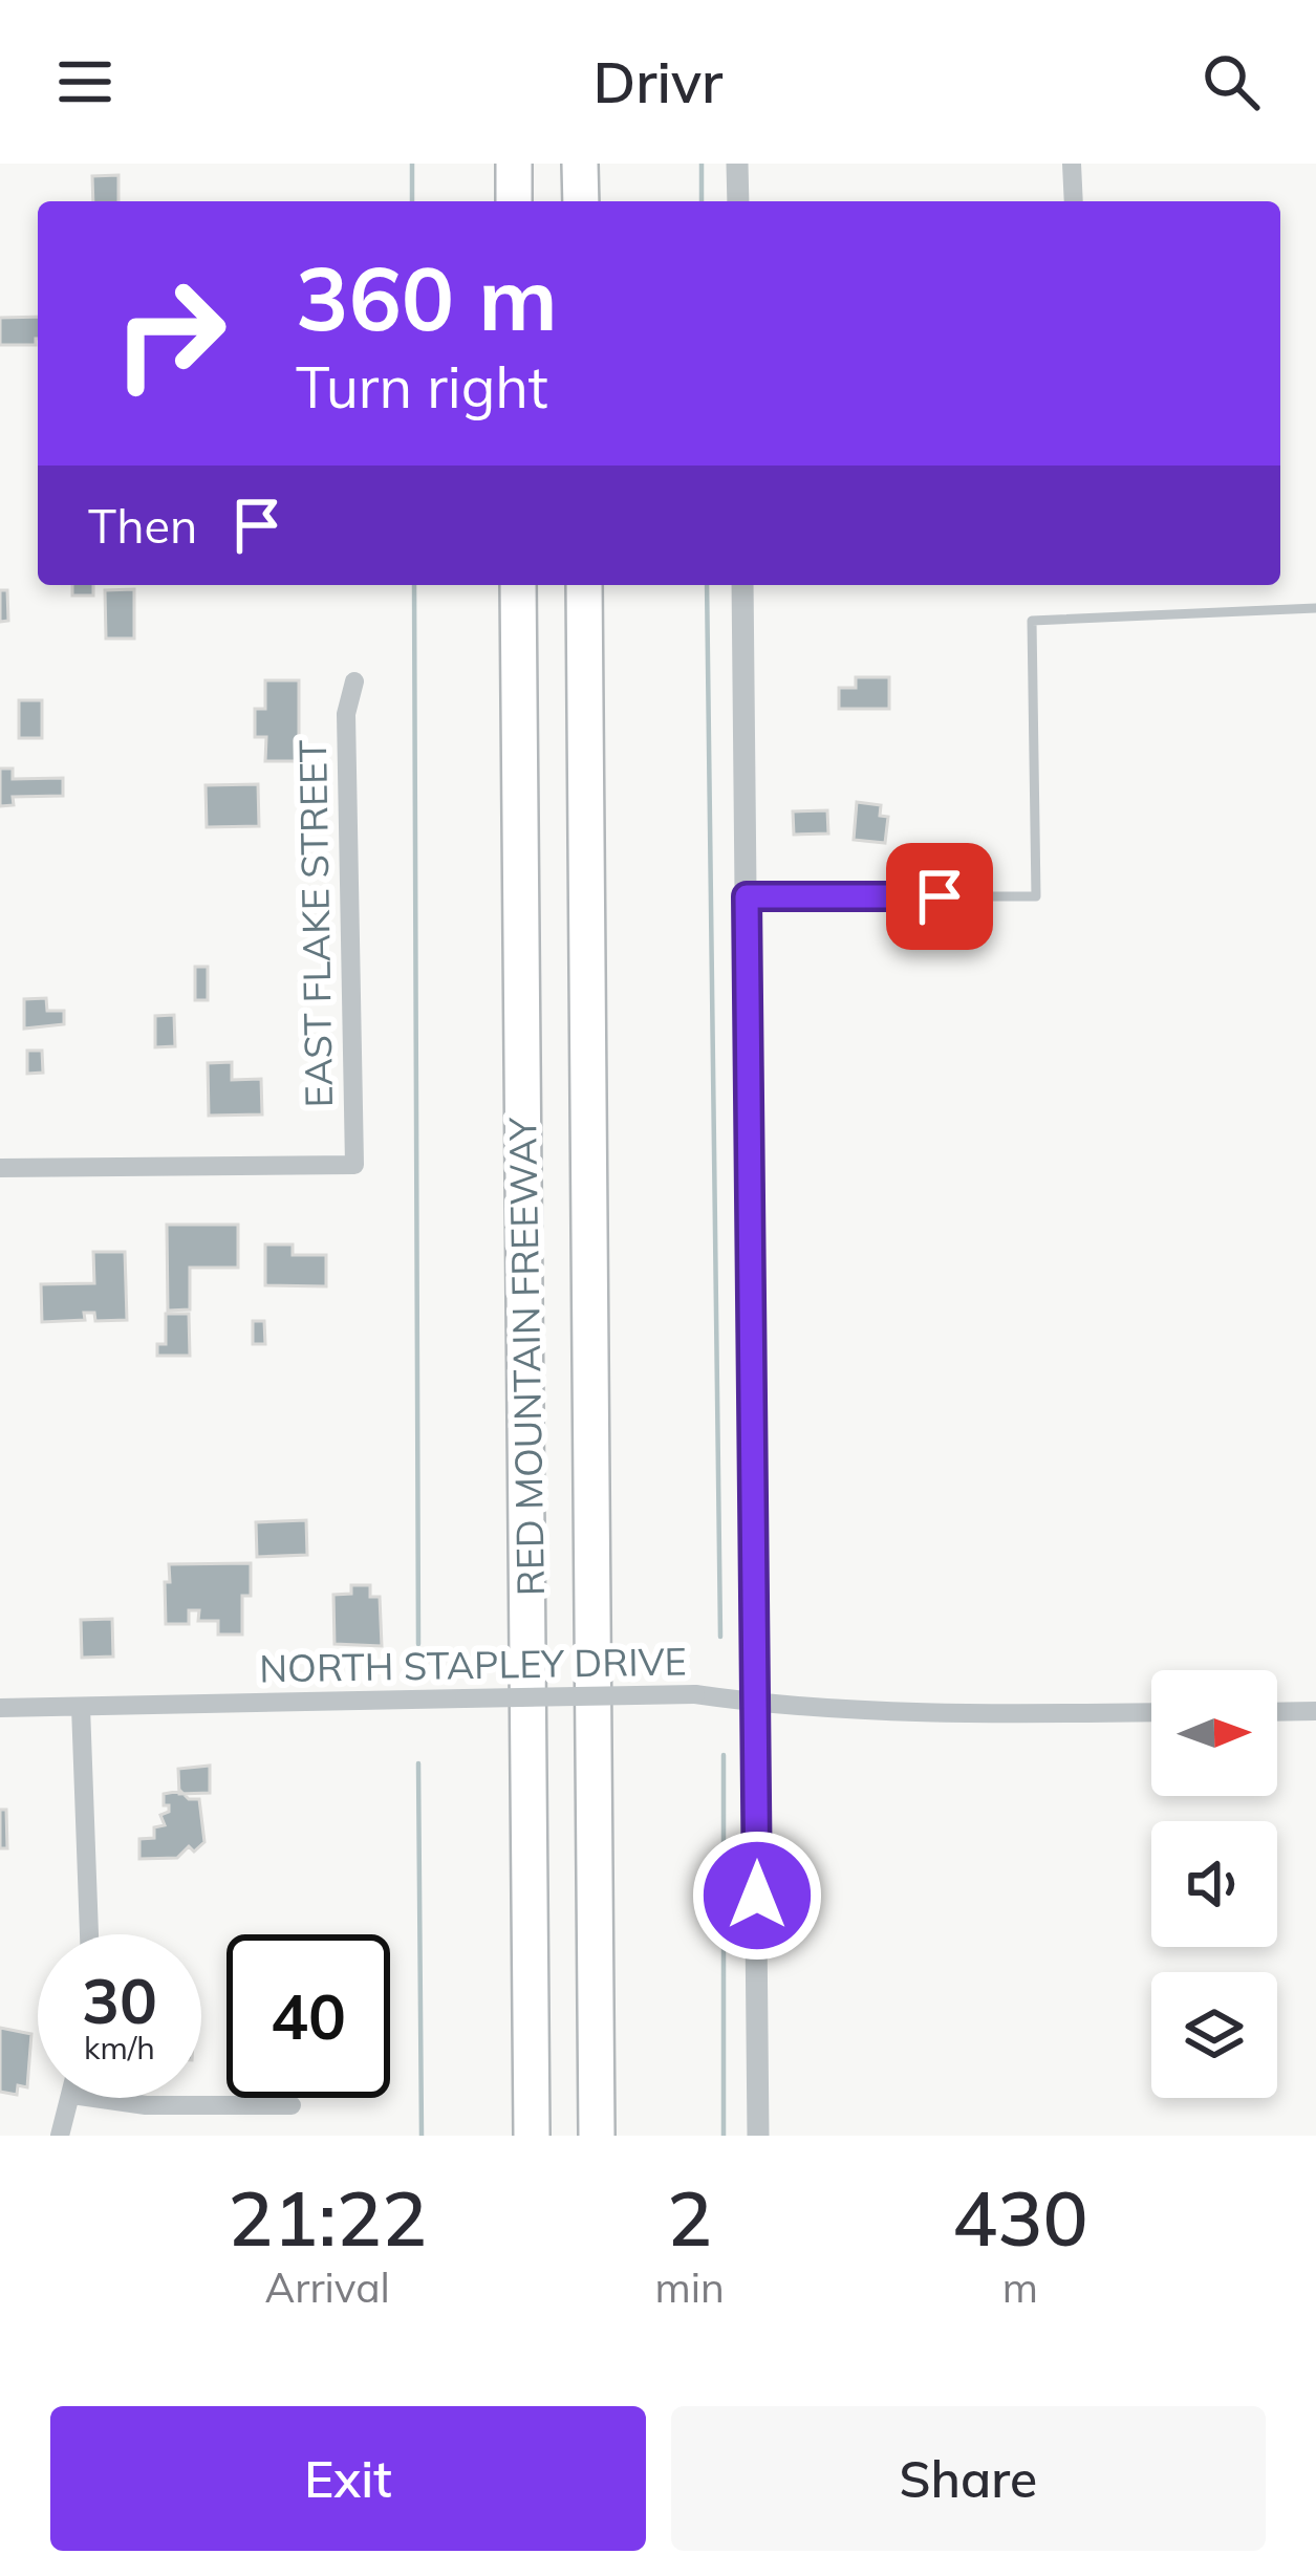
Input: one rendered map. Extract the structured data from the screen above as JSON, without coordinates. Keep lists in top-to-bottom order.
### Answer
{
  "streets": {
    "highway": ["RED MOUNTAIN FREEWAY"],
    "street": ["EAST FLAKE STREET", "NORTH STAPLEY DRIVE"]
  },
  "north": "right",
  "page": {
    "header": "Drivr",
    "turn": ["360 m", "Turn right"],
    "then": "Then",
    "speed": "30 km/h",
    "limit": "40",
    "eta": [
      "21:22",
      "Arrival",
      "2",
      "min",
      "430",
      "m"
    ],
    "buttons": ["Exit", "Share"]
  }
}
